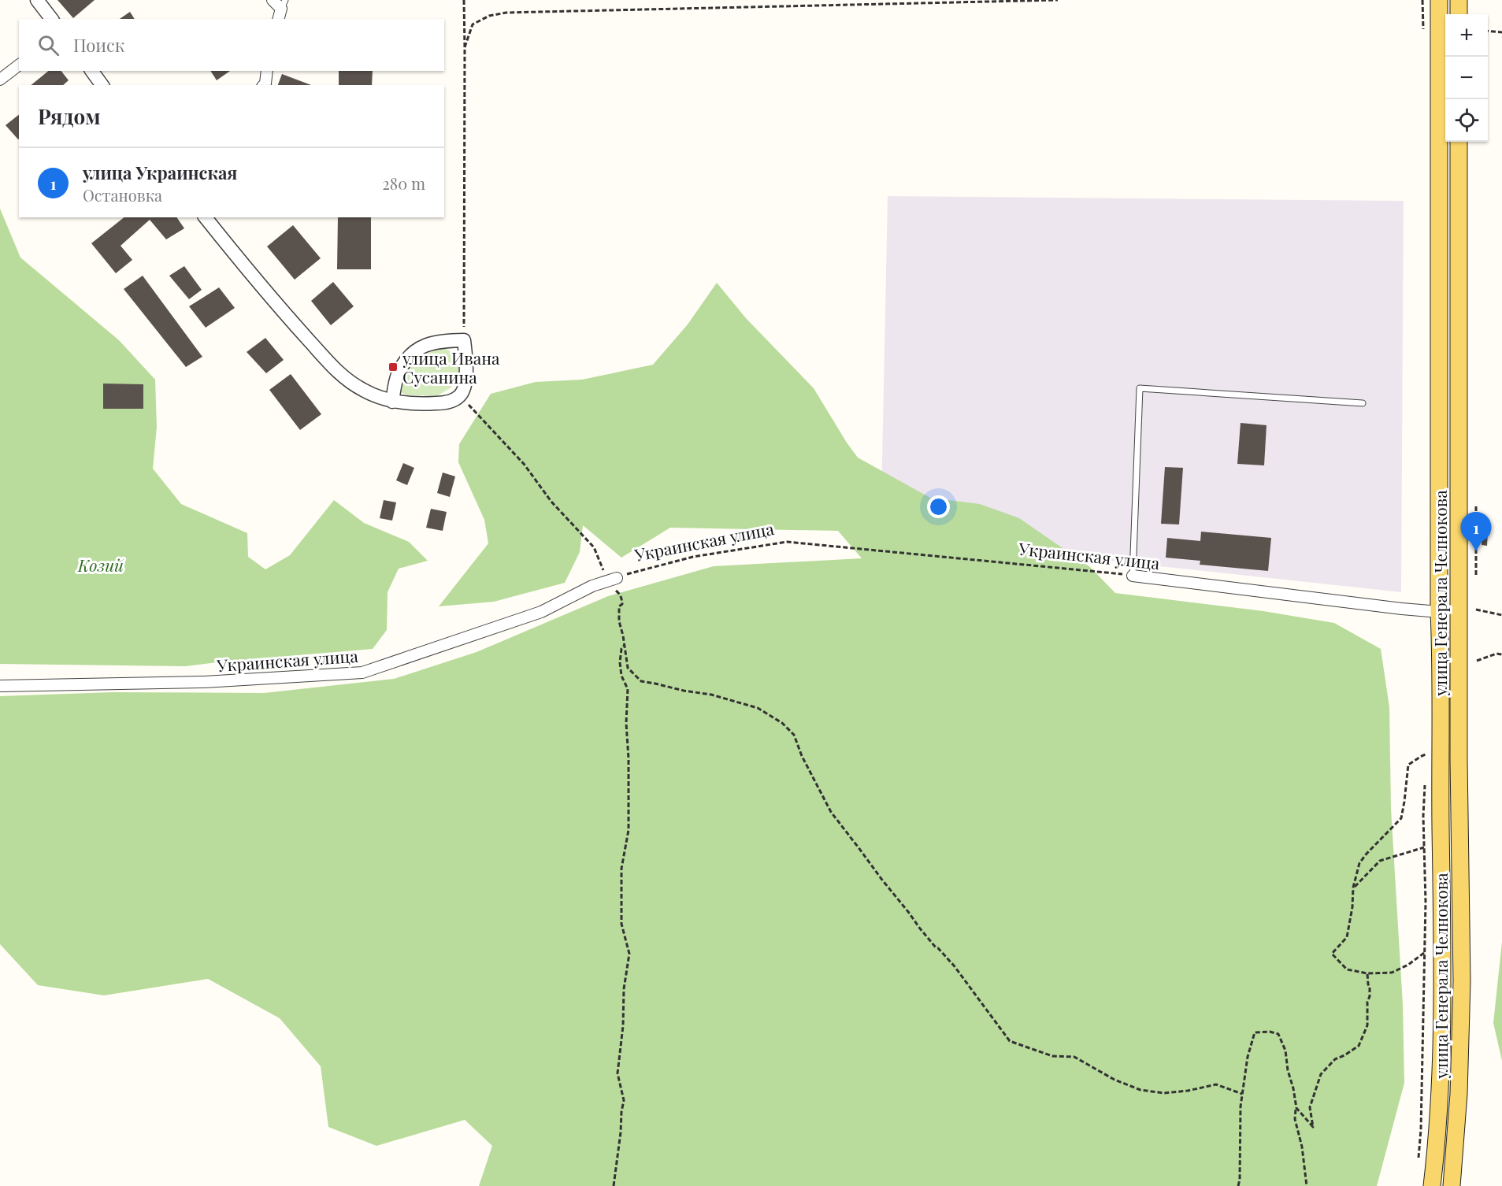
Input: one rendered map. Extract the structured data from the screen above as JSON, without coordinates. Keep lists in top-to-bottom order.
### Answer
{
  "streets": {
    "main road": ["улица Генерала Челнокова"],
    "street": ["Украинская улица"]
  },
  "crossings": [
    ["Украинская улица", "улица Генерала Челнокова"]
  ],
  "parks": ["Козий"],
  "places": {
    "transit": ["улица Ивана Сусанина"]
  },
  "page": {
    "map_buttons": ["+", "−"],
    "search": "Поиск",
    "heading": "Рядом",
    "list": [
      {
        "mark": "1",
        "name": "улица Украинская",
        "note": "Остановка",
        "value": "280 m"
      }
    ],
    "pins": "1"
  }
}
